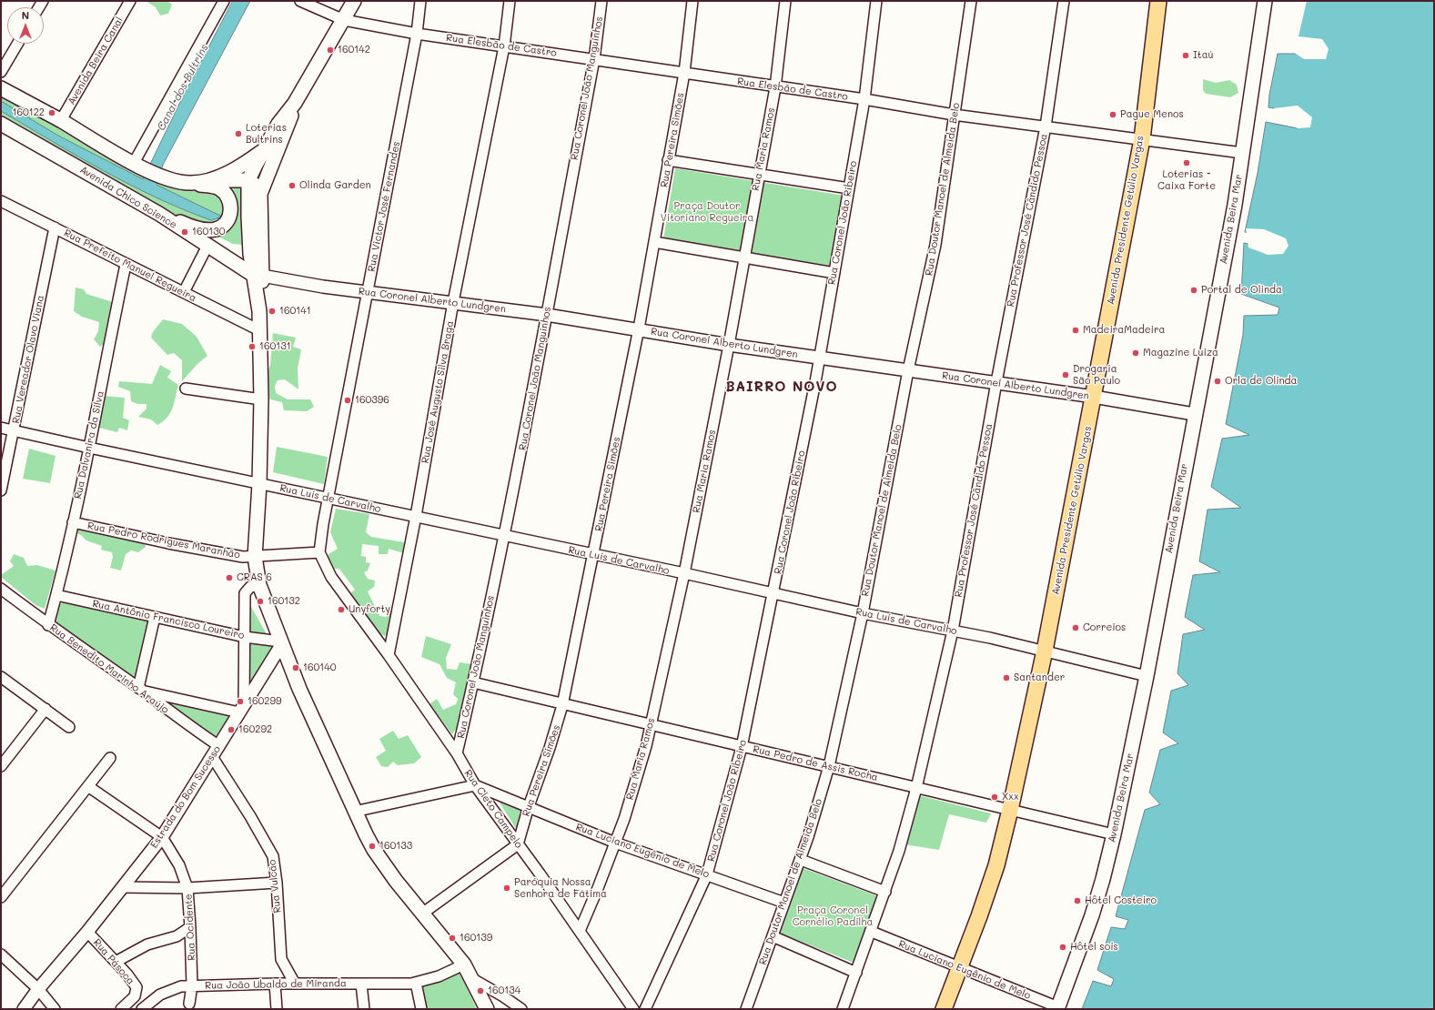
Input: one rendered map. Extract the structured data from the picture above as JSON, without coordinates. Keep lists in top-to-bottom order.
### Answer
{
  "streets": {
    "main road": ["Avenida Chico Science", "Avenida Beira Mar", "Avenida Presidente Getúlio Vargas"],
    "street": [
      "Rua Elesbão de Castro",
      "Avenida Beira Canal",
      "Rua Coronel João Manguinhos",
      "Rua Pereira Simões",
      "Rua Maria Ramos",
      "Rua Doutor Manoel de Almeida Belo",
      "Rua Victor José Fernandes",
      "Rua Professor José Cândido Pessoa",
      "Rua Coronel João Ribeiro",
      "Rua Prefeito Manuel Regueira",
      "Rua Coronel Alberto Lundgren",
      "Rua Vereador Olavo Viana",
      "Rua José Augusto Silva Braga",
      "Rua Dalvanira da Silva",
      "Rua Luís de Carvalho",
      "Rua Pedro Rodrigues Maranhão",
      "Rua Antônio Francisco Loureiro",
      "Rua Benedito Marinho Araújo",
      "Rua Pedro de Assis Rocha",
      "Estrada do Bom Sucesso",
      "Rua Cleto Campelo",
      "Rua Luciano Eugênio de Melo",
      "Rua Vulcão",
      "Rua Ocidente",
      "Rua Pásoca",
      "Rua João Ubaldo de Miranda"
    ]
  },
  "crossings": [
    ["Rua Elesbão de Castro", "Rua Coronel João Manguinhos"],
    ["Rua Elesbão de Castro", "Rua Pereira Simões"],
    ["Rua Elesbão de Castro", "Rua Maria Ramos"],
    ["Rua Elesbão de Castro", "Rua Doutor Manoel de Almeida Belo"],
    ["Rua Elesbão de Castro", "Rua Victor José Fernandes"],
    ["Rua Elesbão de Castro", "Avenida Beira Mar"],
    ["Rua Elesbão de Castro", "Rua Professor José Cândido Pessoa"],
    ["Rua Elesbão de Castro", "Avenida Presidente Getúlio Vargas"],
    ["Rua Elesbão de Castro", "Rua Coronel João Ribeiro"],
    ["Rua Elesbão de Castro", "Rua José Augusto Silva Braga"],
    ["Rua Coronel João Manguinhos", "Rua Coronel Alberto Lundgren"],
    ["Rua Coronel João Manguinhos", "Rua Luís de Carvalho"],
    ["Rua Coronel João Manguinhos", "Rua Pedro de Assis Rocha"],
    ["Rua Coronel João Manguinhos", "Rua Cleto Campelo"],
    ["Rua Pereira Simões", "Rua Coronel Alberto Lundgren"],
    ["Rua Pereira Simões", "Rua Luís de Carvalho"],
    ["Rua Pereira Simões", "Rua Pedro de Assis Rocha"],
    ["Rua Pereira Simões", "Rua Cleto Campelo"],
    ["Rua Pereira Simões", "Rua Luciano Eugênio de Melo"],
    ["Rua Maria Ramos", "Rua Coronel Alberto Lundgren"],
    ["Rua Maria Ramos", "Rua Luís de Carvalho"],
    ["Rua Maria Ramos", "Rua Pedro de Assis Rocha"],
    ["Rua Maria Ramos", "Rua Cleto Campelo"],
    ["Rua Maria Ramos", "Rua Luciano Eugênio de Melo"],
    ["Rua Doutor Manoel de Almeida Belo", "Rua Coronel Alberto Lundgren"],
    ["Rua Doutor Manoel de Almeida Belo", "Rua Luís de Carvalho"],
    ["Rua Doutor Manoel de Almeida Belo", "Rua Pedro de Assis Rocha"],
    ["Rua Doutor Manoel de Almeida Belo", "Rua Luciano Eugênio de Melo"],
    ["Avenida Chico Science", "Rua Coronel Alberto Lundgren"],
    ["Rua Victor José Fernandes", "Rua Coronel Alberto Lundgren"],
    ["Rua Victor José Fernandes", "Rua Luís de Carvalho"],
    ["Avenida Beira Mar", "Rua Coronel Alberto Lundgren"],
    ["Avenida Beira Mar", "Rua Luís de Carvalho"],
    ["Avenida Beira Mar", "Rua Pedro de Assis Rocha"],
    ["Avenida Beira Mar", "Rua Luciano Eugênio de Melo"],
    ["Rua Professor José Cândido Pessoa", "Rua Coronel Alberto Lundgren"],
    ["Rua Professor José Cândido Pessoa", "Rua Luís de Carvalho"],
    ["Rua Professor José Cândido Pessoa", "Rua Pedro de Assis Rocha"],
    ["Rua Professor José Cândido Pessoa", "Rua Luciano Eugênio de Melo"],
    ["Avenida Presidente Getúlio Vargas", "Rua Coronel Alberto Lundgren"],
    ["Avenida Presidente Getúlio Vargas", "Rua Luís de Carvalho"],
    ["Avenida Presidente Getúlio Vargas", "Rua Pedro de Assis Rocha"],
    ["Avenida Presidente Getúlio Vargas", "Rua Luciano Eugênio de Melo"],
    ["Rua Coronel João Ribeiro", "Rua Coronel Alberto Lundgren"],
    ["Rua Coronel João Ribeiro", "Rua Luís de Carvalho"],
    ["Rua Coronel João Ribeiro", "Rua Pedro de Assis Rocha"],
    ["Rua Coronel João Ribeiro", "Rua Luciano Eugênio de Melo"],
    ["Rua Prefeito Manuel Regueira", "Rua Vereador Olavo Viana"],
    ["Rua Prefeito Manuel Regueira", "Rua Dalvanira da Silva"],
    ["Rua Coronel Alberto Lundgren", "Rua José Augusto Silva Braga"],
    ["Rua Vereador Olavo Viana", "Rua Luís de Carvalho"],
    ["Rua José Augusto Silva Braga", "Rua Luís de Carvalho"],
    ["Rua José Augusto Silva Braga", "Rua Cleto Campelo"],
    ["Rua Dalvanira da Silva", "Rua Luís de Carvalho"],
    ["Rua Dalvanira da Silva", "Rua Pedro Rodrigues Maranhão"],
    ["Rua Dalvanira da Silva", "Rua Antônio Francisco Loureiro"],
    ["Rua Dalvanira da Silva", "Rua Benedito Marinho Araújo"],
    ["Rua Antônio Francisco Loureiro", "Estrada do Bom Sucesso"],
    ["Rua Benedito Marinho Araújo", "Estrada do Bom Sucesso"],
    ["Estrada do Bom Sucesso", "Rua Vulcão"],
    ["Estrada do Bom Sucesso", "Rua Ocidente"],
    ["Estrada do Bom Sucesso", "Rua Pásoca"],
    ["Rua Cleto Campelo", "Rua Luciano Eugênio de Melo"],
    ["Rua Vulcão", "Rua João Ubaldo de Miranda"],
    ["Rua Ocidente", "Rua João Ubaldo de Miranda"]
  ],
  "districts": ["BAIRRO NOVO"],
  "water": ["Canal dos Bultrins"],
  "parks": ["Praça Doutor Vitoriano Regueira", "Praça Coronel Cornélio Padilha"],
  "places": [
    "160142",
    "Itaú",
    "160122",
    "Pague Menos",
    "Loterias Bultrins",
    "Loterias - Caixa Forte",
    "Olinda Garden",
    "160130",
    "Portal de Olinda",
    "160141",
    "MadeiraMadeira",
    "160131",
    "Magazine Luiza",
    "Drogaria São Paulo",
    "Orla de Olinda",
    "160396",
    "CRAS 6",
    "160132",
    "Unyforty",
    "Correios",
    "160140",
    "Santander",
    "160299",
    "160292",
    "Xxx",
    "160133",
    "Paróquia Nossa Senhora de Fátima",
    "Hôtel Costeiro",
    "160139",
    "Hôtel sois",
    "160134"
  ],
  "north": "top"
}
